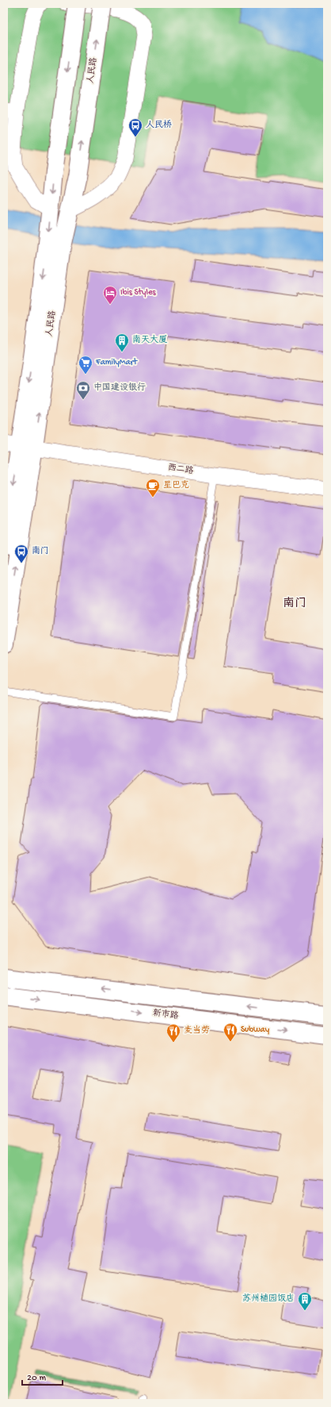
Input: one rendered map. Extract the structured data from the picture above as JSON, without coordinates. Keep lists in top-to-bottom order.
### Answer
{
  "streets": {
    "main road": ["人民路", "新市路"],
    "street": ["西二路"]
  },
  "crossings": [
    ["人民路", "西二路"]
  ],
  "districts": ["南门"],
  "places": {
    "bus stop": ["人民桥", "南门"],
    "hotel": ["Ibis Styles"],
    "building": ["南天大厦", "苏州植园饭店"],
    "supermarket": ["FamilyMart"],
    "bank": ["中国建设银行"],
    "cafe": ["星巴克"],
    "restaurant": ["Subway", "麦当劳"]
  },
  "scale_bar": "20 m"
}
